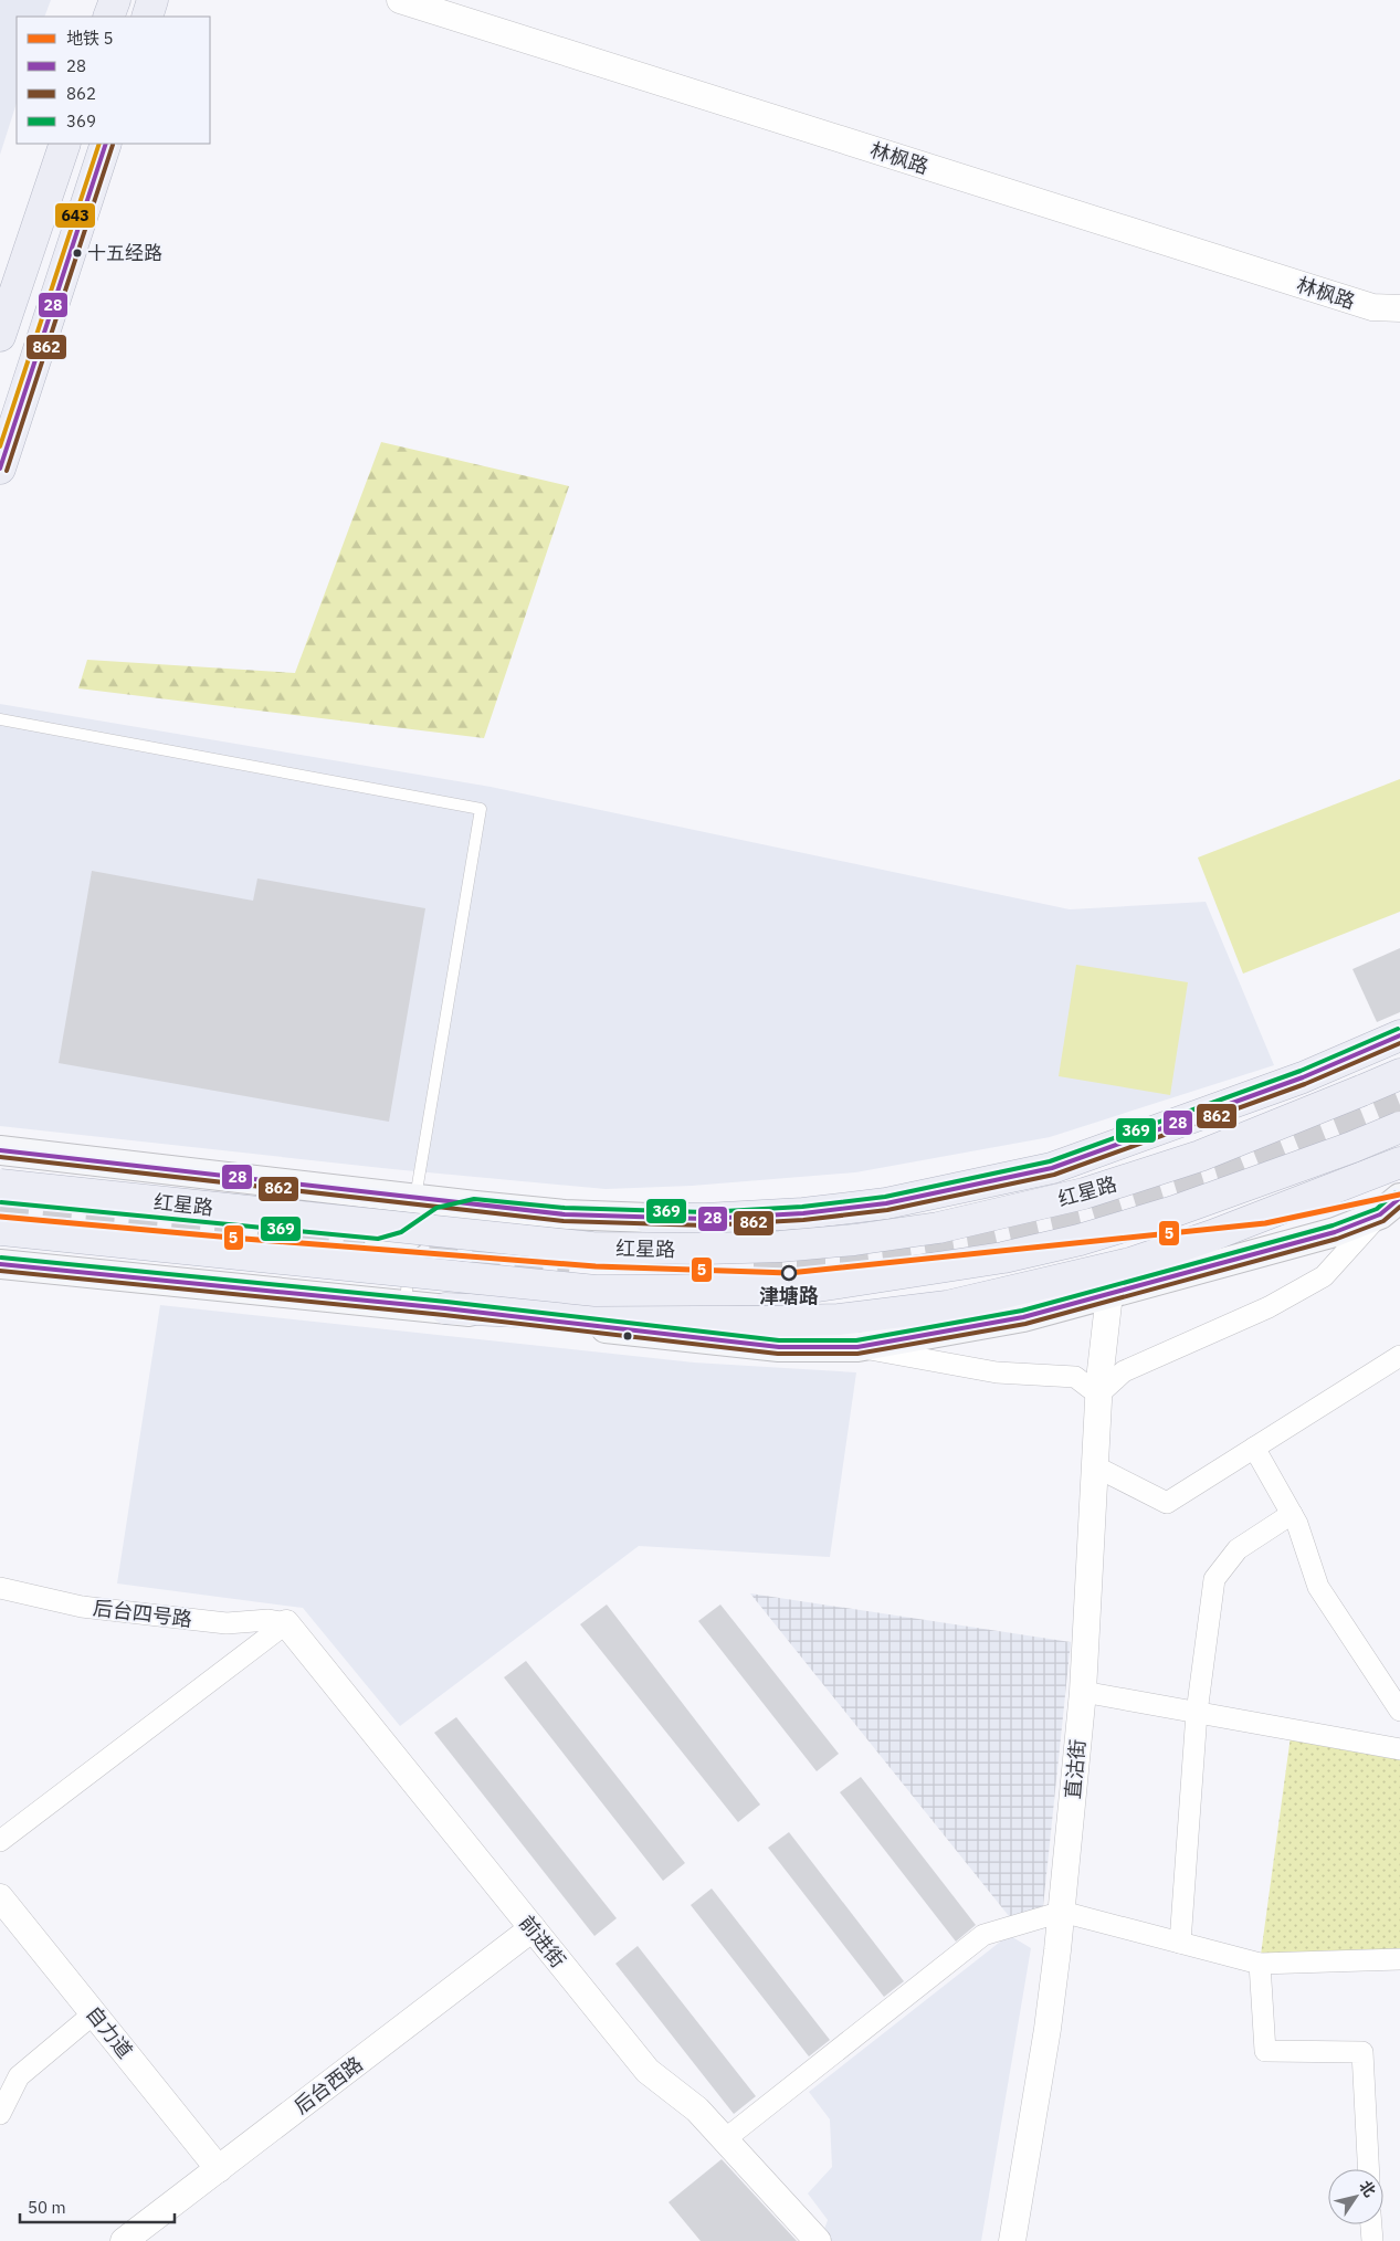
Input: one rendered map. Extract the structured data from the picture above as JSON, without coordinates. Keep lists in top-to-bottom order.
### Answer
{
  "streets": {
    "main road": ["红星路"],
    "street": [
      "林枫路",
      "后台四号路",
      "直沽街",
      "前进街",
      "自力道",
      "后台西路"
    ]
  },
  "crossings": [
    ["后台四号路", "前进街"],
    ["前进街", "后台西路"],
    ["自力道", "后台西路"]
  ],
  "places": ["十五经路", "津塘路"],
  "lines": [
    "transit line 28",
    "transit line 643",
    "transit line 862",
    "transit line 369",
    "metro line 5"
  ],
  "legend": [
    "地铁 5",
    "28",
    "862",
    "369"
  ],
  "scale_bar": "50 m",
  "north": "top right"
}
